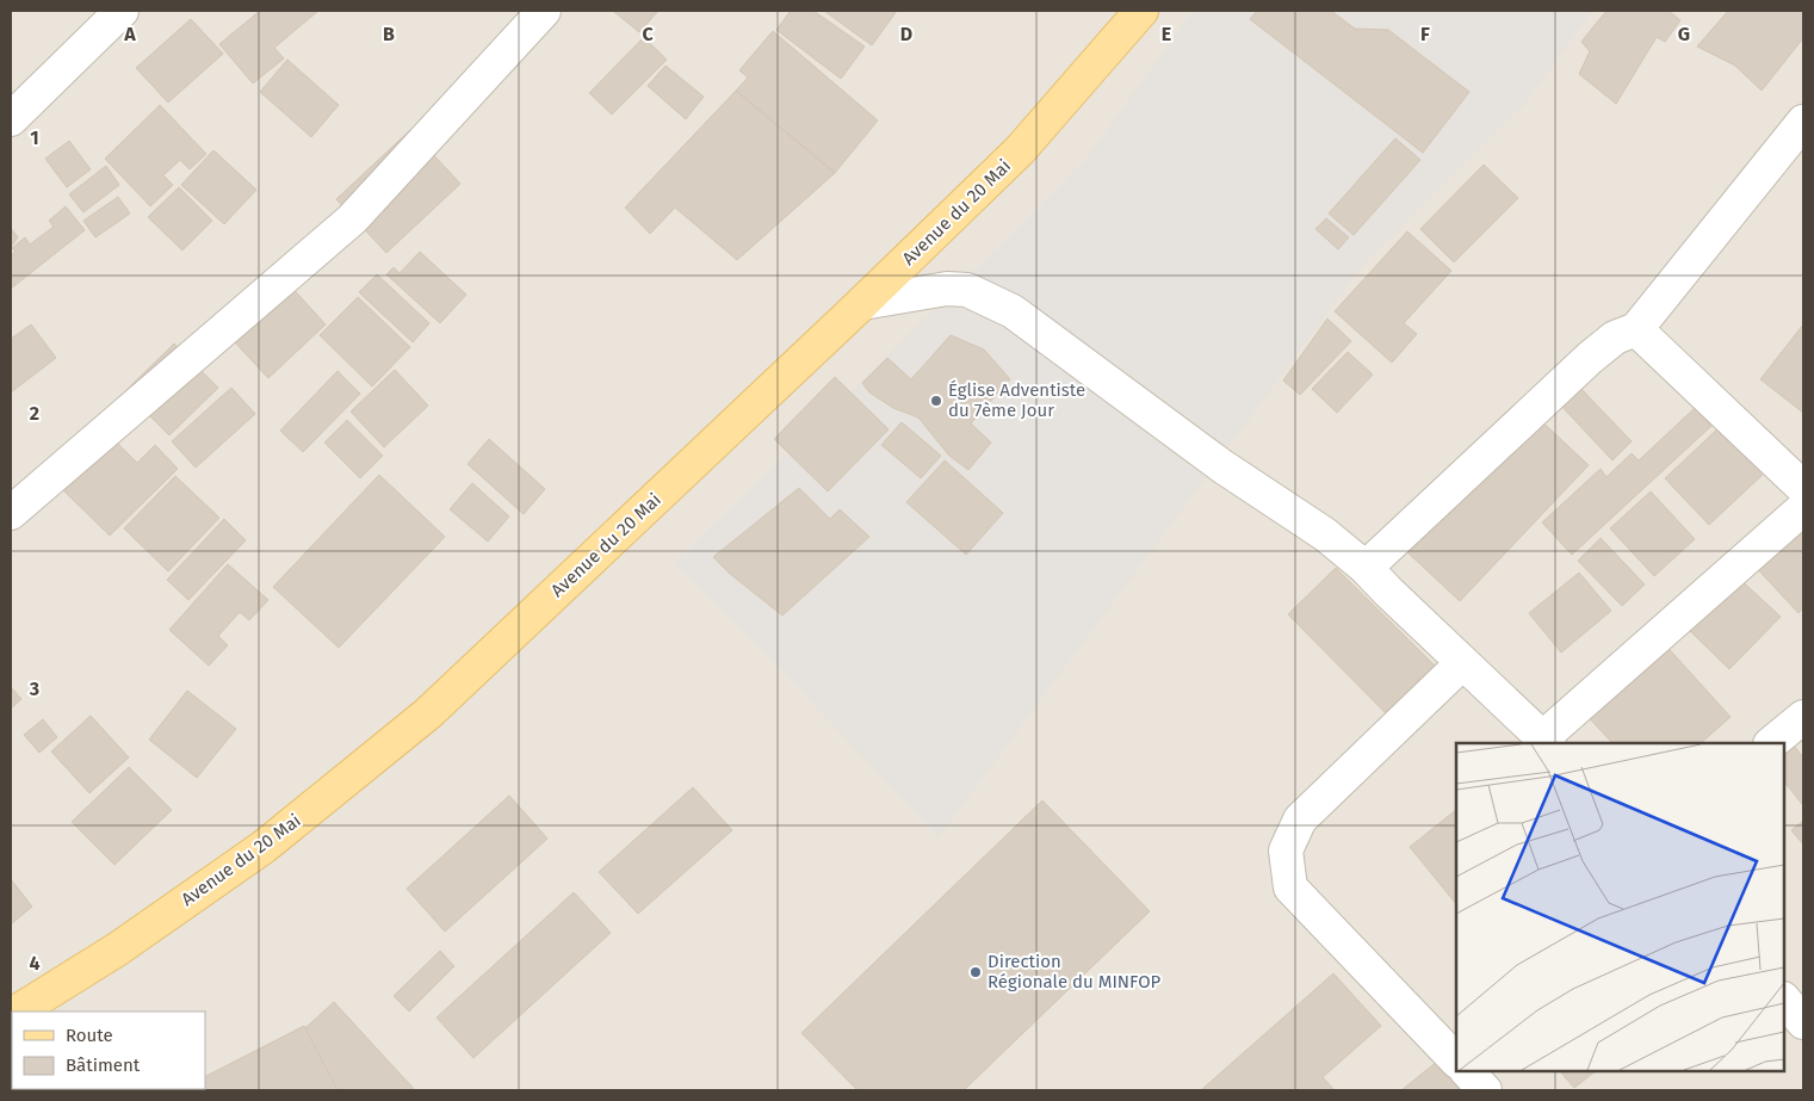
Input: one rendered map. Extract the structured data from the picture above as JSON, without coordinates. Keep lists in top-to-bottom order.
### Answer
{
  "streets": {
    "main road": ["Avenue du 20 Mai"]
  },
  "places": ["Église Adventiste du 7ème Jour", "Direction Régionale du MINFOP"],
  "legend": ["Route", "Bâtiment"],
  "grid": {
    "columns": [
      "A",
      "B",
      "C",
      "D",
      "E",
      "F",
      "G"
    ],
    "rows": [
      "1",
      "2",
      "3",
      "4"
    ]
  }
}
